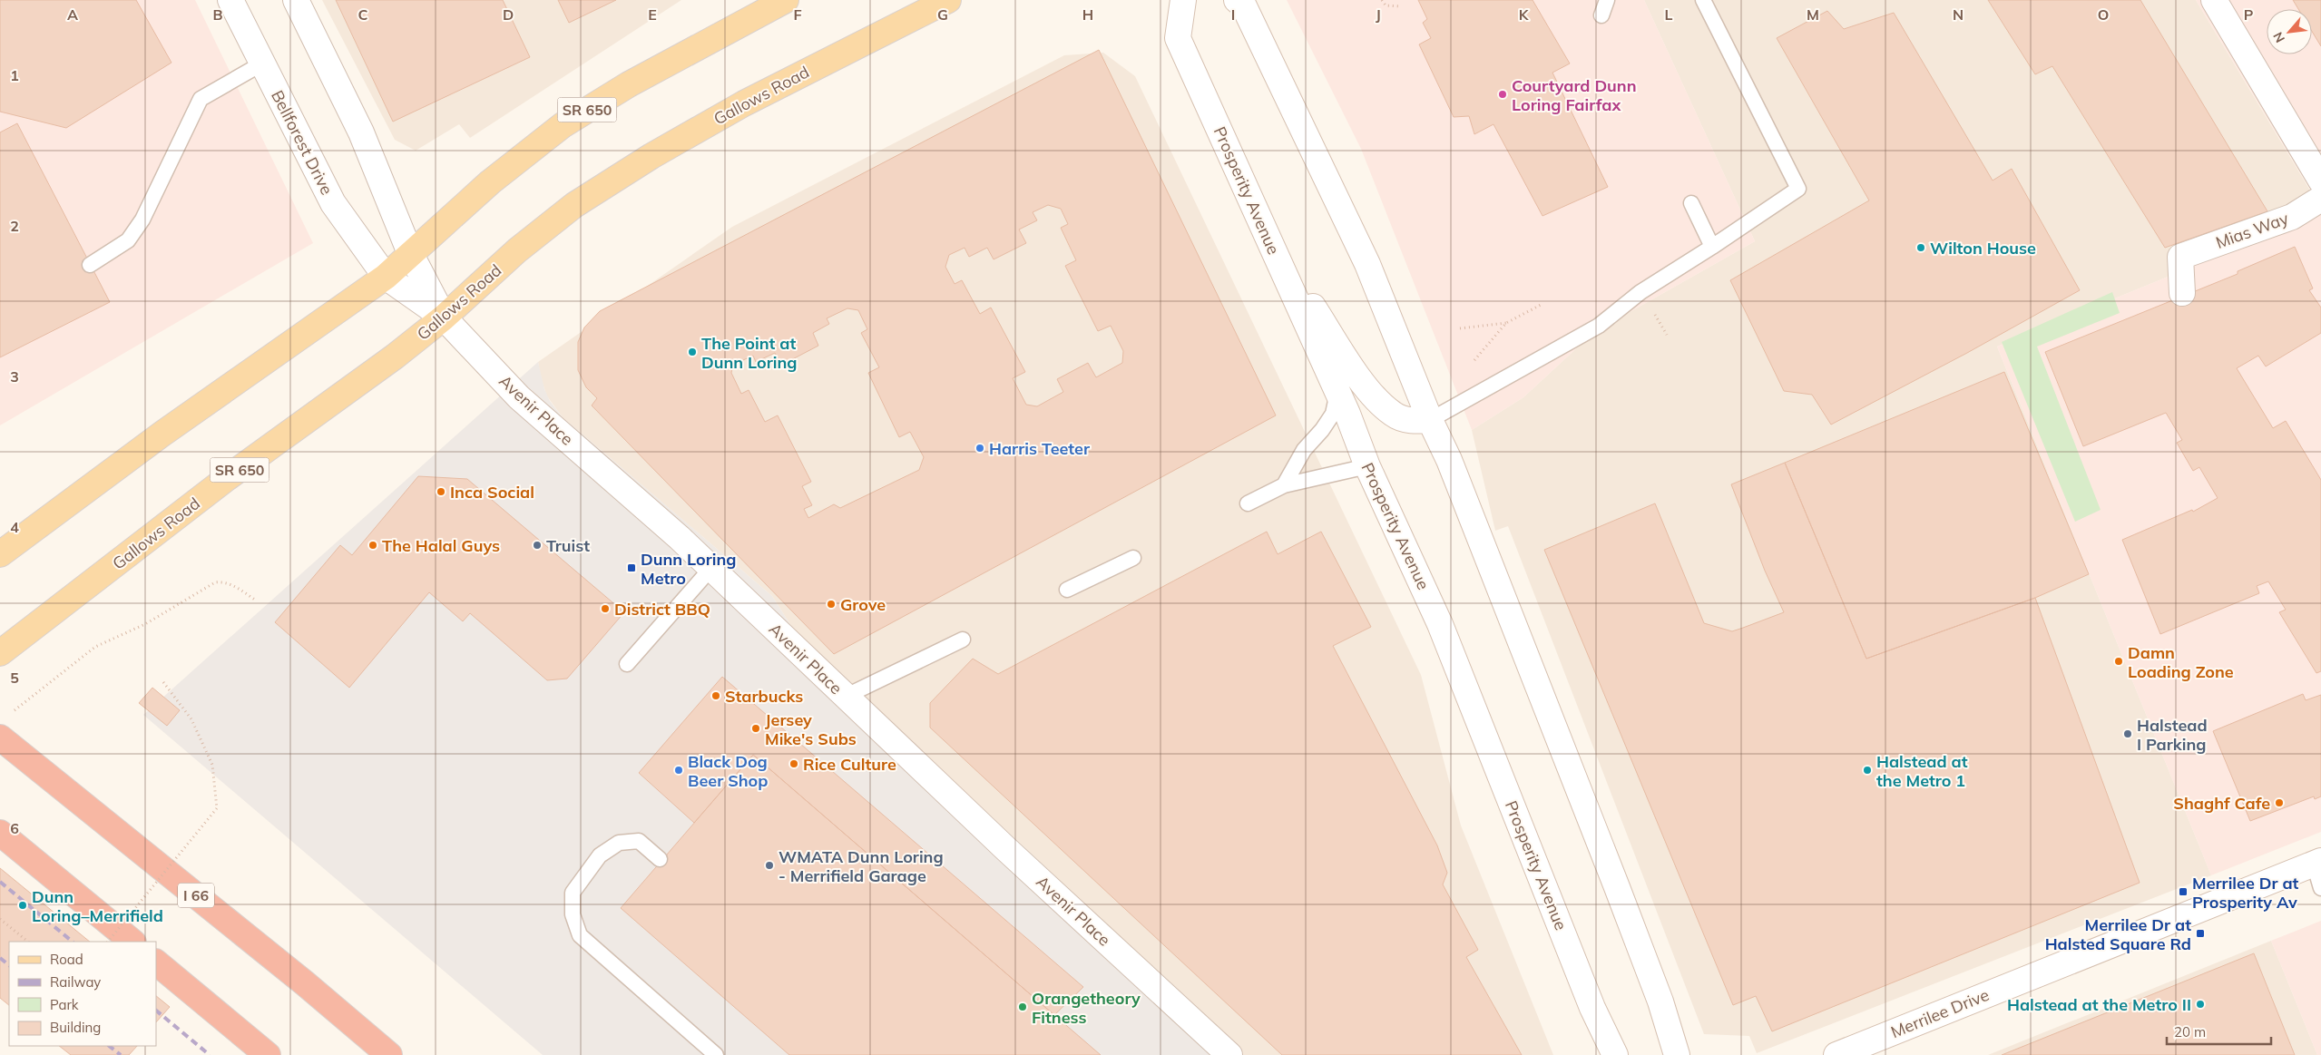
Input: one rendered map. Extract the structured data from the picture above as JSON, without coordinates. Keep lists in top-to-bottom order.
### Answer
{
  "streets": {
    "highway": ["I 66"],
    "main road": ["Gallows Road", "SR 650"],
    "street": [
      "Bellforest Drive",
      "Prosperity Avenue",
      "Mias Way",
      "Avenir Place",
      "Merrilee Drive"
    ]
  },
  "crossings": [
    ["Gallows Road", "Bellforest Drive"],
    ["Gallows Road", "Avenir Place"],
    ["SR 650", "Bellforest Drive"],
    ["Bellforest Drive", "Avenir Place"]
  ],
  "places": {
    "other": [
      "Courtyard Dunn Loring Fairfax",
      "Wilton House",
      "The Point at Dunn Loring",
      "Harris Teeter",
      "Inca Social",
      "The Halal Guys",
      "Truist",
      "Grove",
      "District BBQ",
      "Damn Loading Zone",
      "Starbucks",
      "Jersey Mike's Subs",
      "Halstead I Parking",
      "Rice Culture",
      "Black Dog Beer Shop",
      "Halstead at the Metro 1",
      "Shaghf Cafe",
      "WMATA Dunn Loring - Merrifield Garage",
      "Dunn Loring–Merrifield",
      "Halstead at the Metro II",
      "Orangetheory Fitness"
    ],
    "transit": ["Dunn Loring Metro", "Merrilee Dr at Prosperity Av", "Merrilee Dr at Halsted Square Rd"]
  },
  "legend": [
    "Road",
    "Railway",
    "Park",
    "Building"
  ],
  "scale_bar": "20 m",
  "north": "bottom left",
  "grid": {
    "columns": [
      "A",
      "B",
      "C",
      "D",
      "E",
      "F",
      "G",
      "H",
      "I",
      "J",
      "K",
      "L",
      "M",
      "N",
      "O",
      "P"
    ],
    "rows": [
      "1",
      "2",
      "3",
      "4",
      "5",
      "6"
    ]
  }
}
